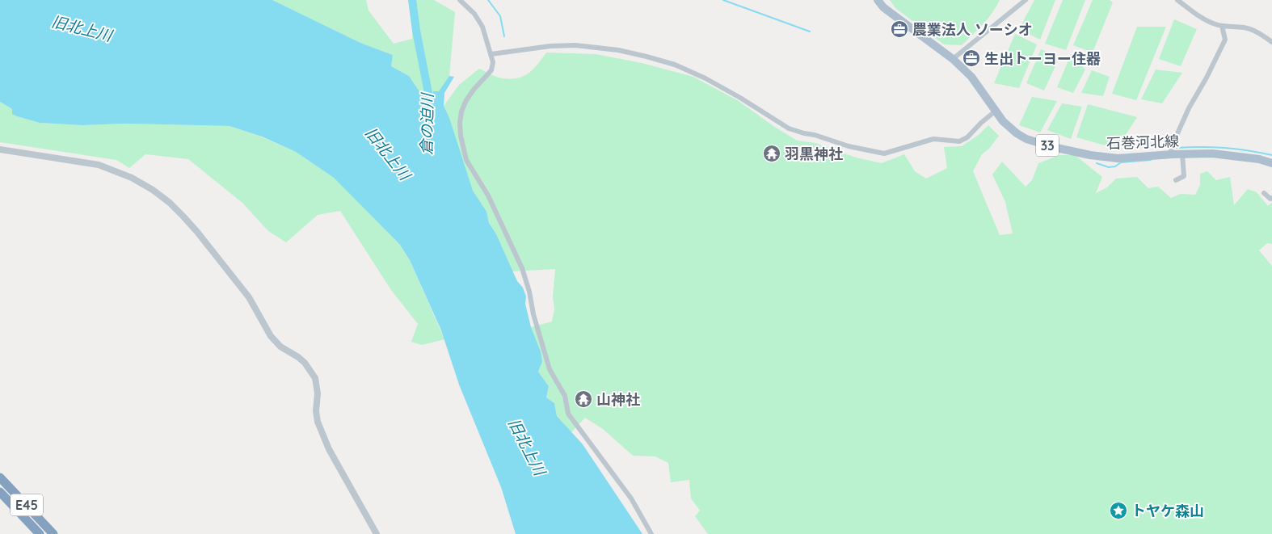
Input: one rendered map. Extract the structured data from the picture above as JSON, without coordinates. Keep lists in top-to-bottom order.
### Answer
{
  "streets": {
    "highway": ["E45"],
    "main road": ["石巻河北線", "33"]
  },
  "water": ["旧北上川", "倉の迫川"],
  "places": {
    "office": ["農業法人 ソーシオ", "生出トーヨー住器"],
    "temple": ["羽黒神社", "山神社"],
    "place": ["トヤケ森山"]
  }
}
